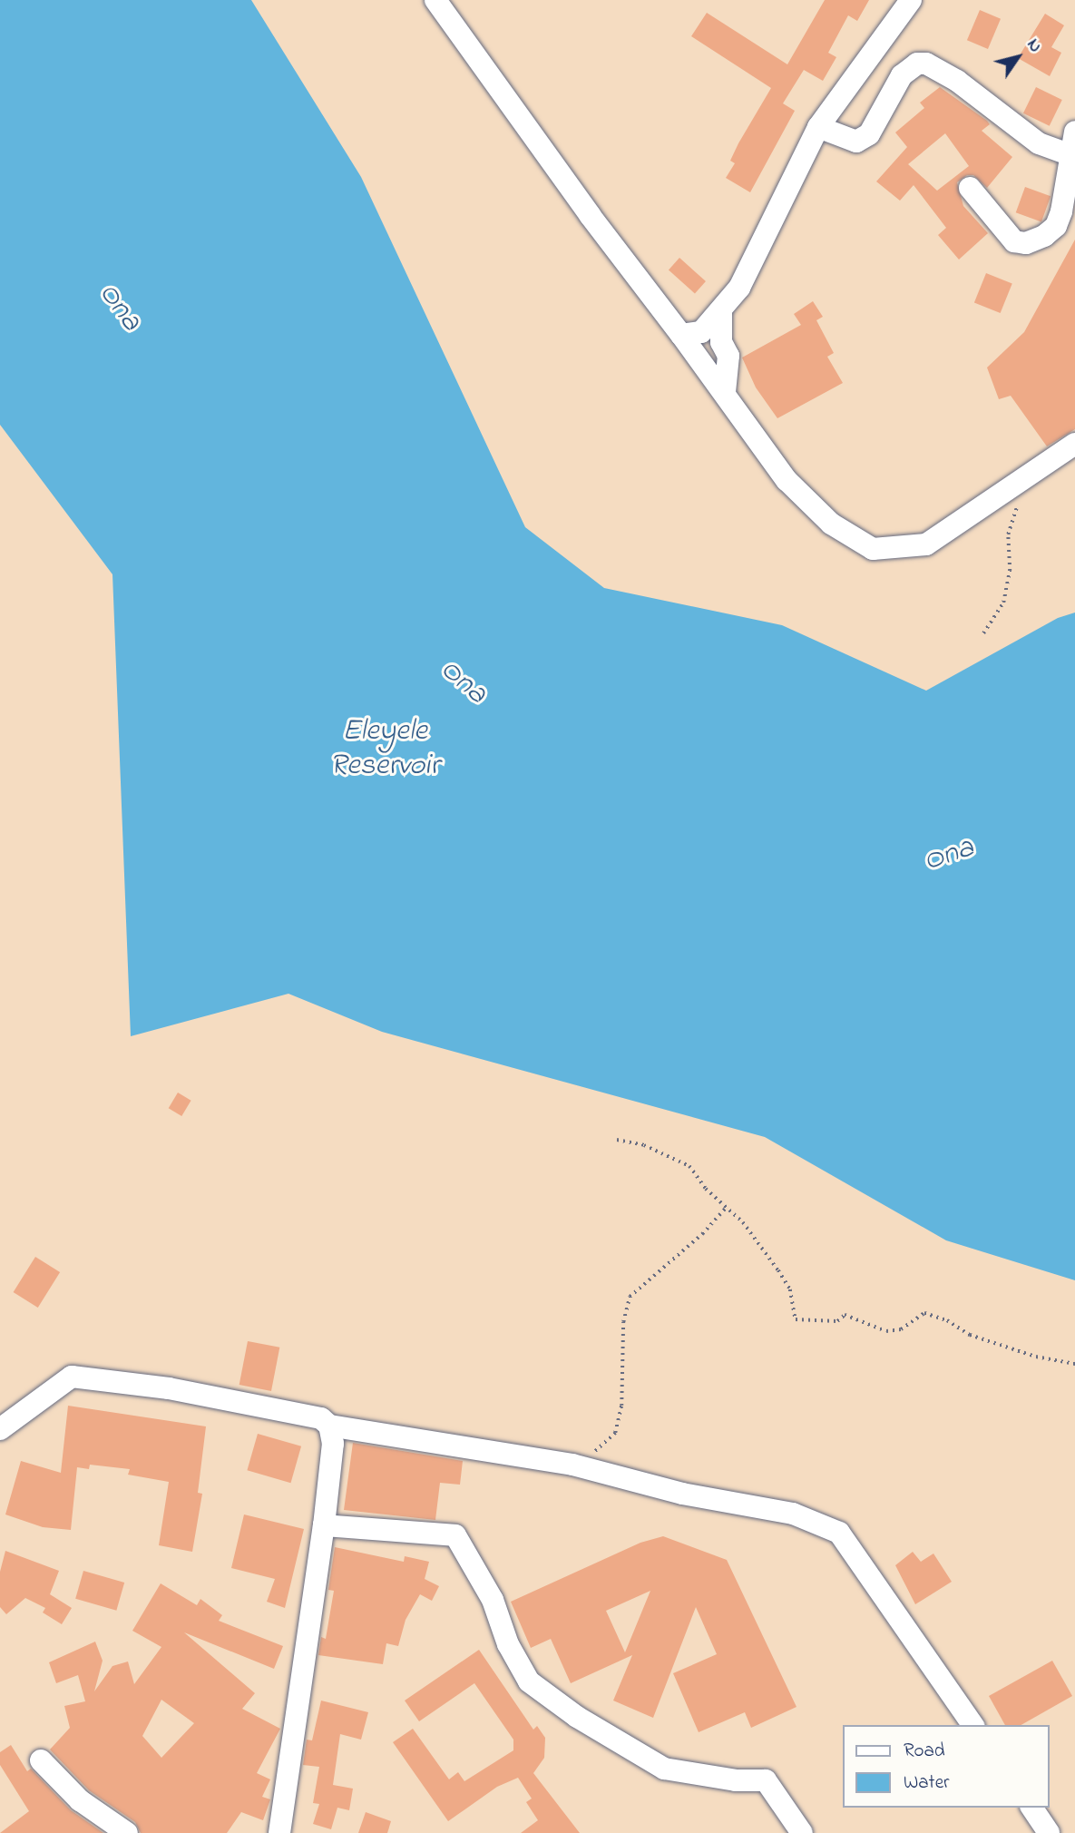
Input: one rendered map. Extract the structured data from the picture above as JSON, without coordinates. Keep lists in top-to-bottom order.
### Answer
{
  "water": ["Ona", "Eleyele Reservoir"],
  "legend": ["Road", "Water"],
  "north": "top right"
}
